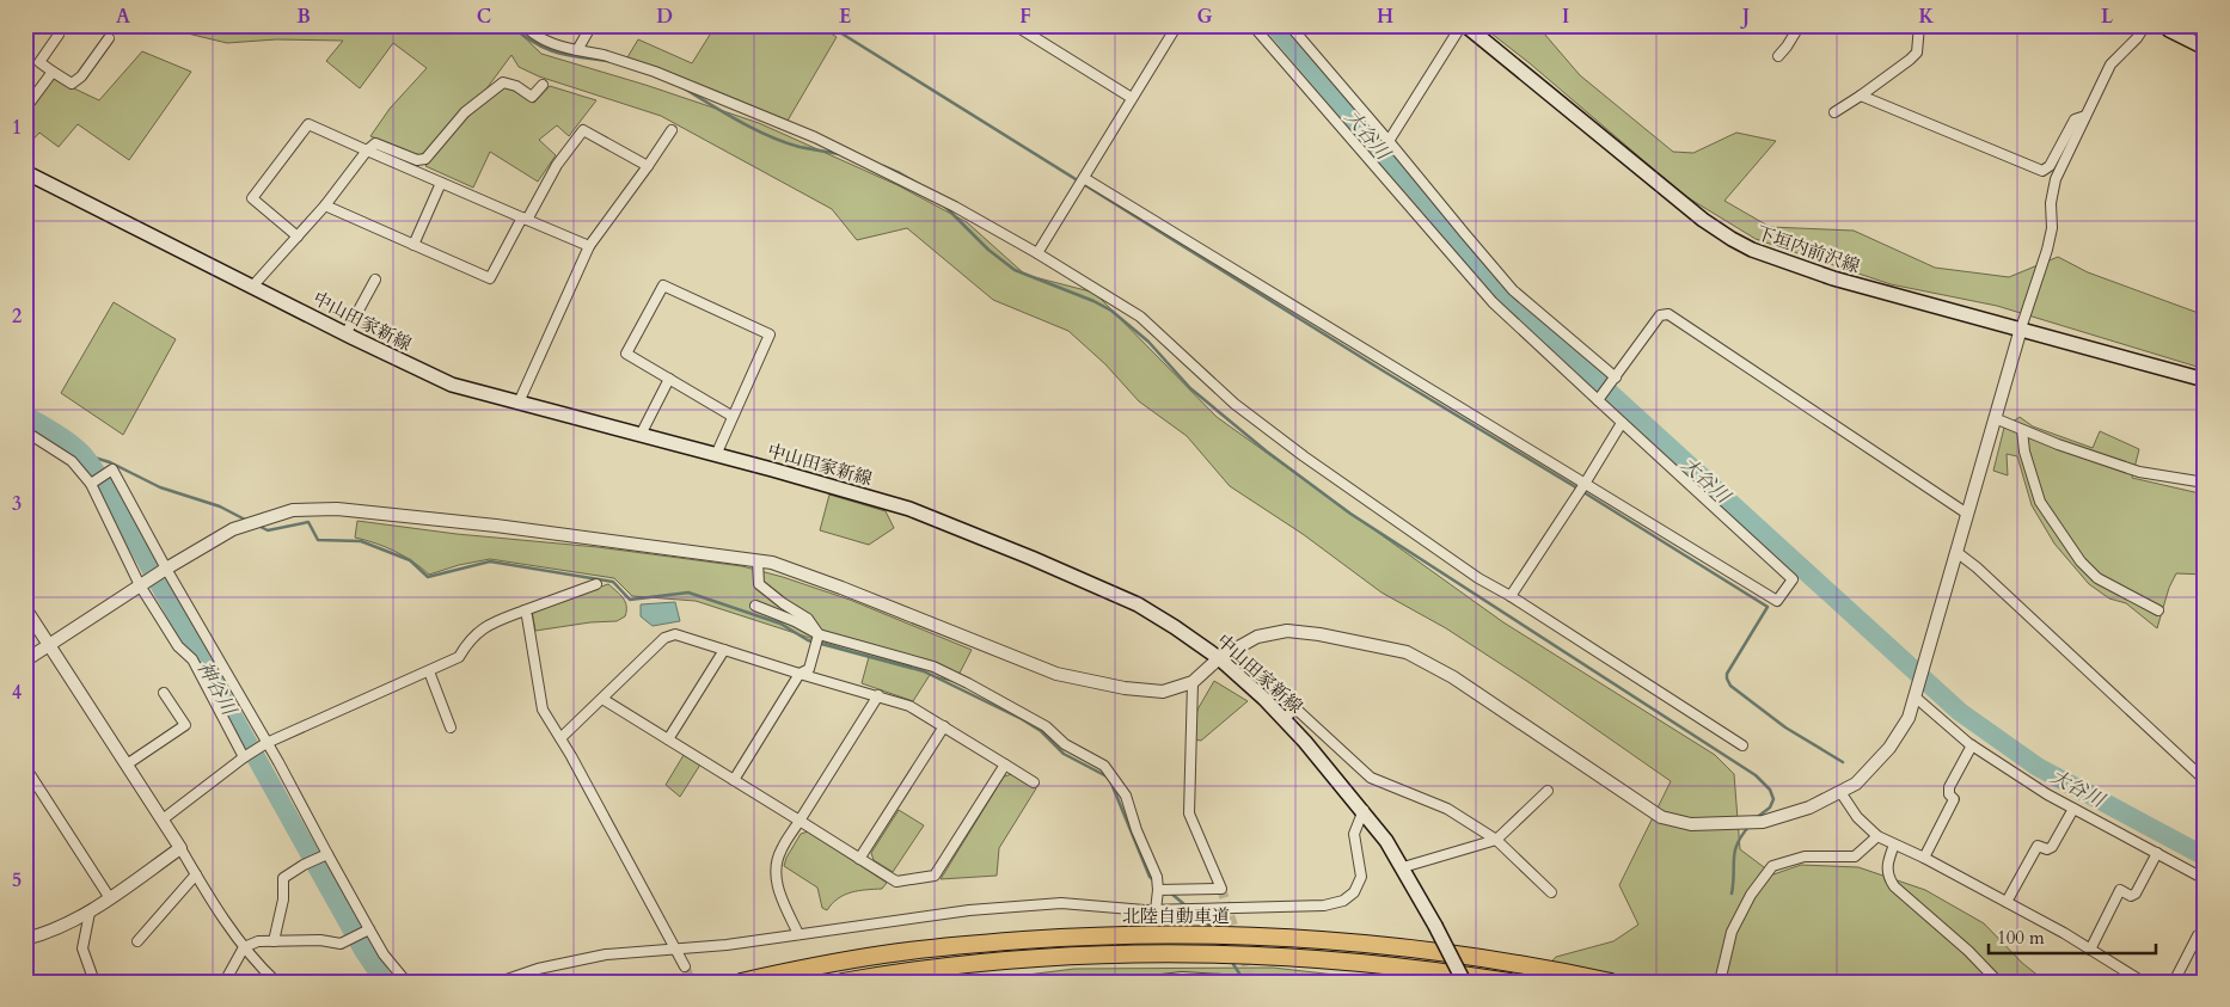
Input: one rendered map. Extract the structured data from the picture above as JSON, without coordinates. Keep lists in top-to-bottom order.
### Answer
{
  "streets": {
    "highway": ["北陸自動車道"],
    "main road": ["下垣内前沢線", "中山田家新線"]
  },
  "water": ["大谷川", "神谷川"],
  "scale_bar": "100 m",
  "grid": {
    "columns": [
      "A",
      "B",
      "C",
      "D",
      "E",
      "F",
      "G",
      "H",
      "I",
      "J",
      "K",
      "L"
    ],
    "rows": [
      "1",
      "2",
      "3",
      "4",
      "5"
    ]
  }
}
